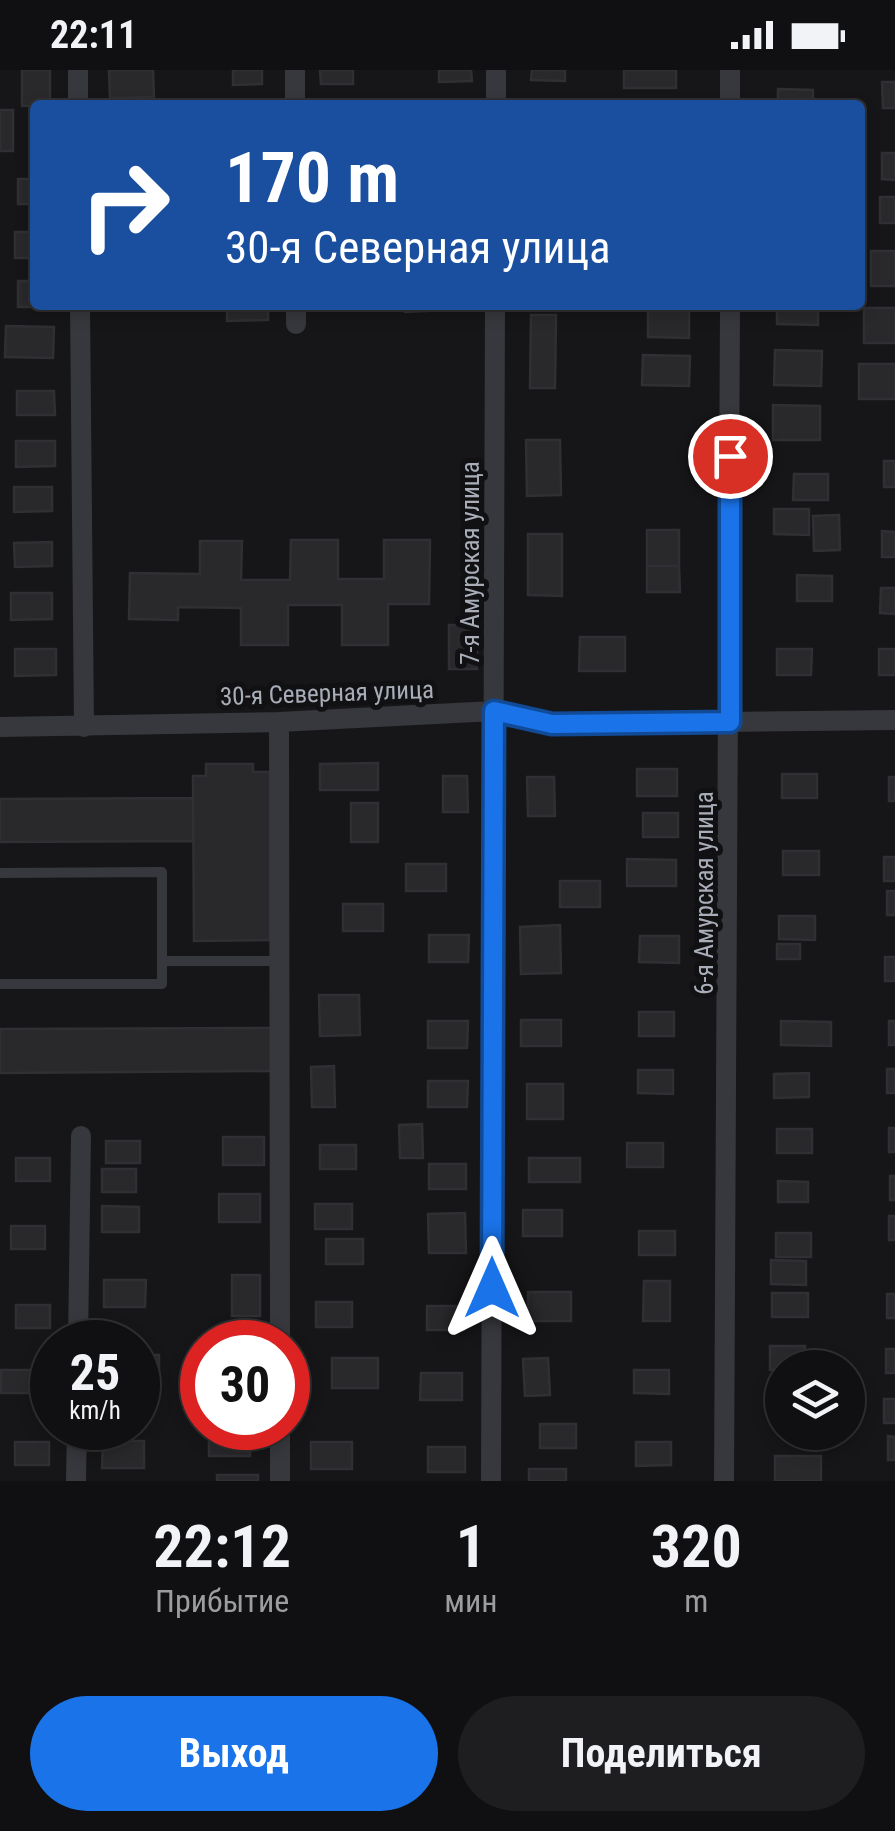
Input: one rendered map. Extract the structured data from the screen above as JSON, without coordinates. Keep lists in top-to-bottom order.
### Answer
{
  "streets": {
    "street": ["7-я Амурская улица", "30-я Северная улица", "6-я Амурская улица"]
  },
  "crossings": [
    ["7-я Амурская улица", "30-я Северная улица"],
    ["30-я Северная улица", "6-я Амурская улица"]
  ],
  "page": {
    "status": "22:11",
    "turn": ["170 m", "30-я Северная улица"],
    "speed": "25 km/h",
    "limit": "30",
    "eta": [
      "22:12",
      "Прибытие",
      "1",
      "мин",
      "320",
      "m"
    ],
    "buttons": ["Выход", "Поделиться"]
  }
}
